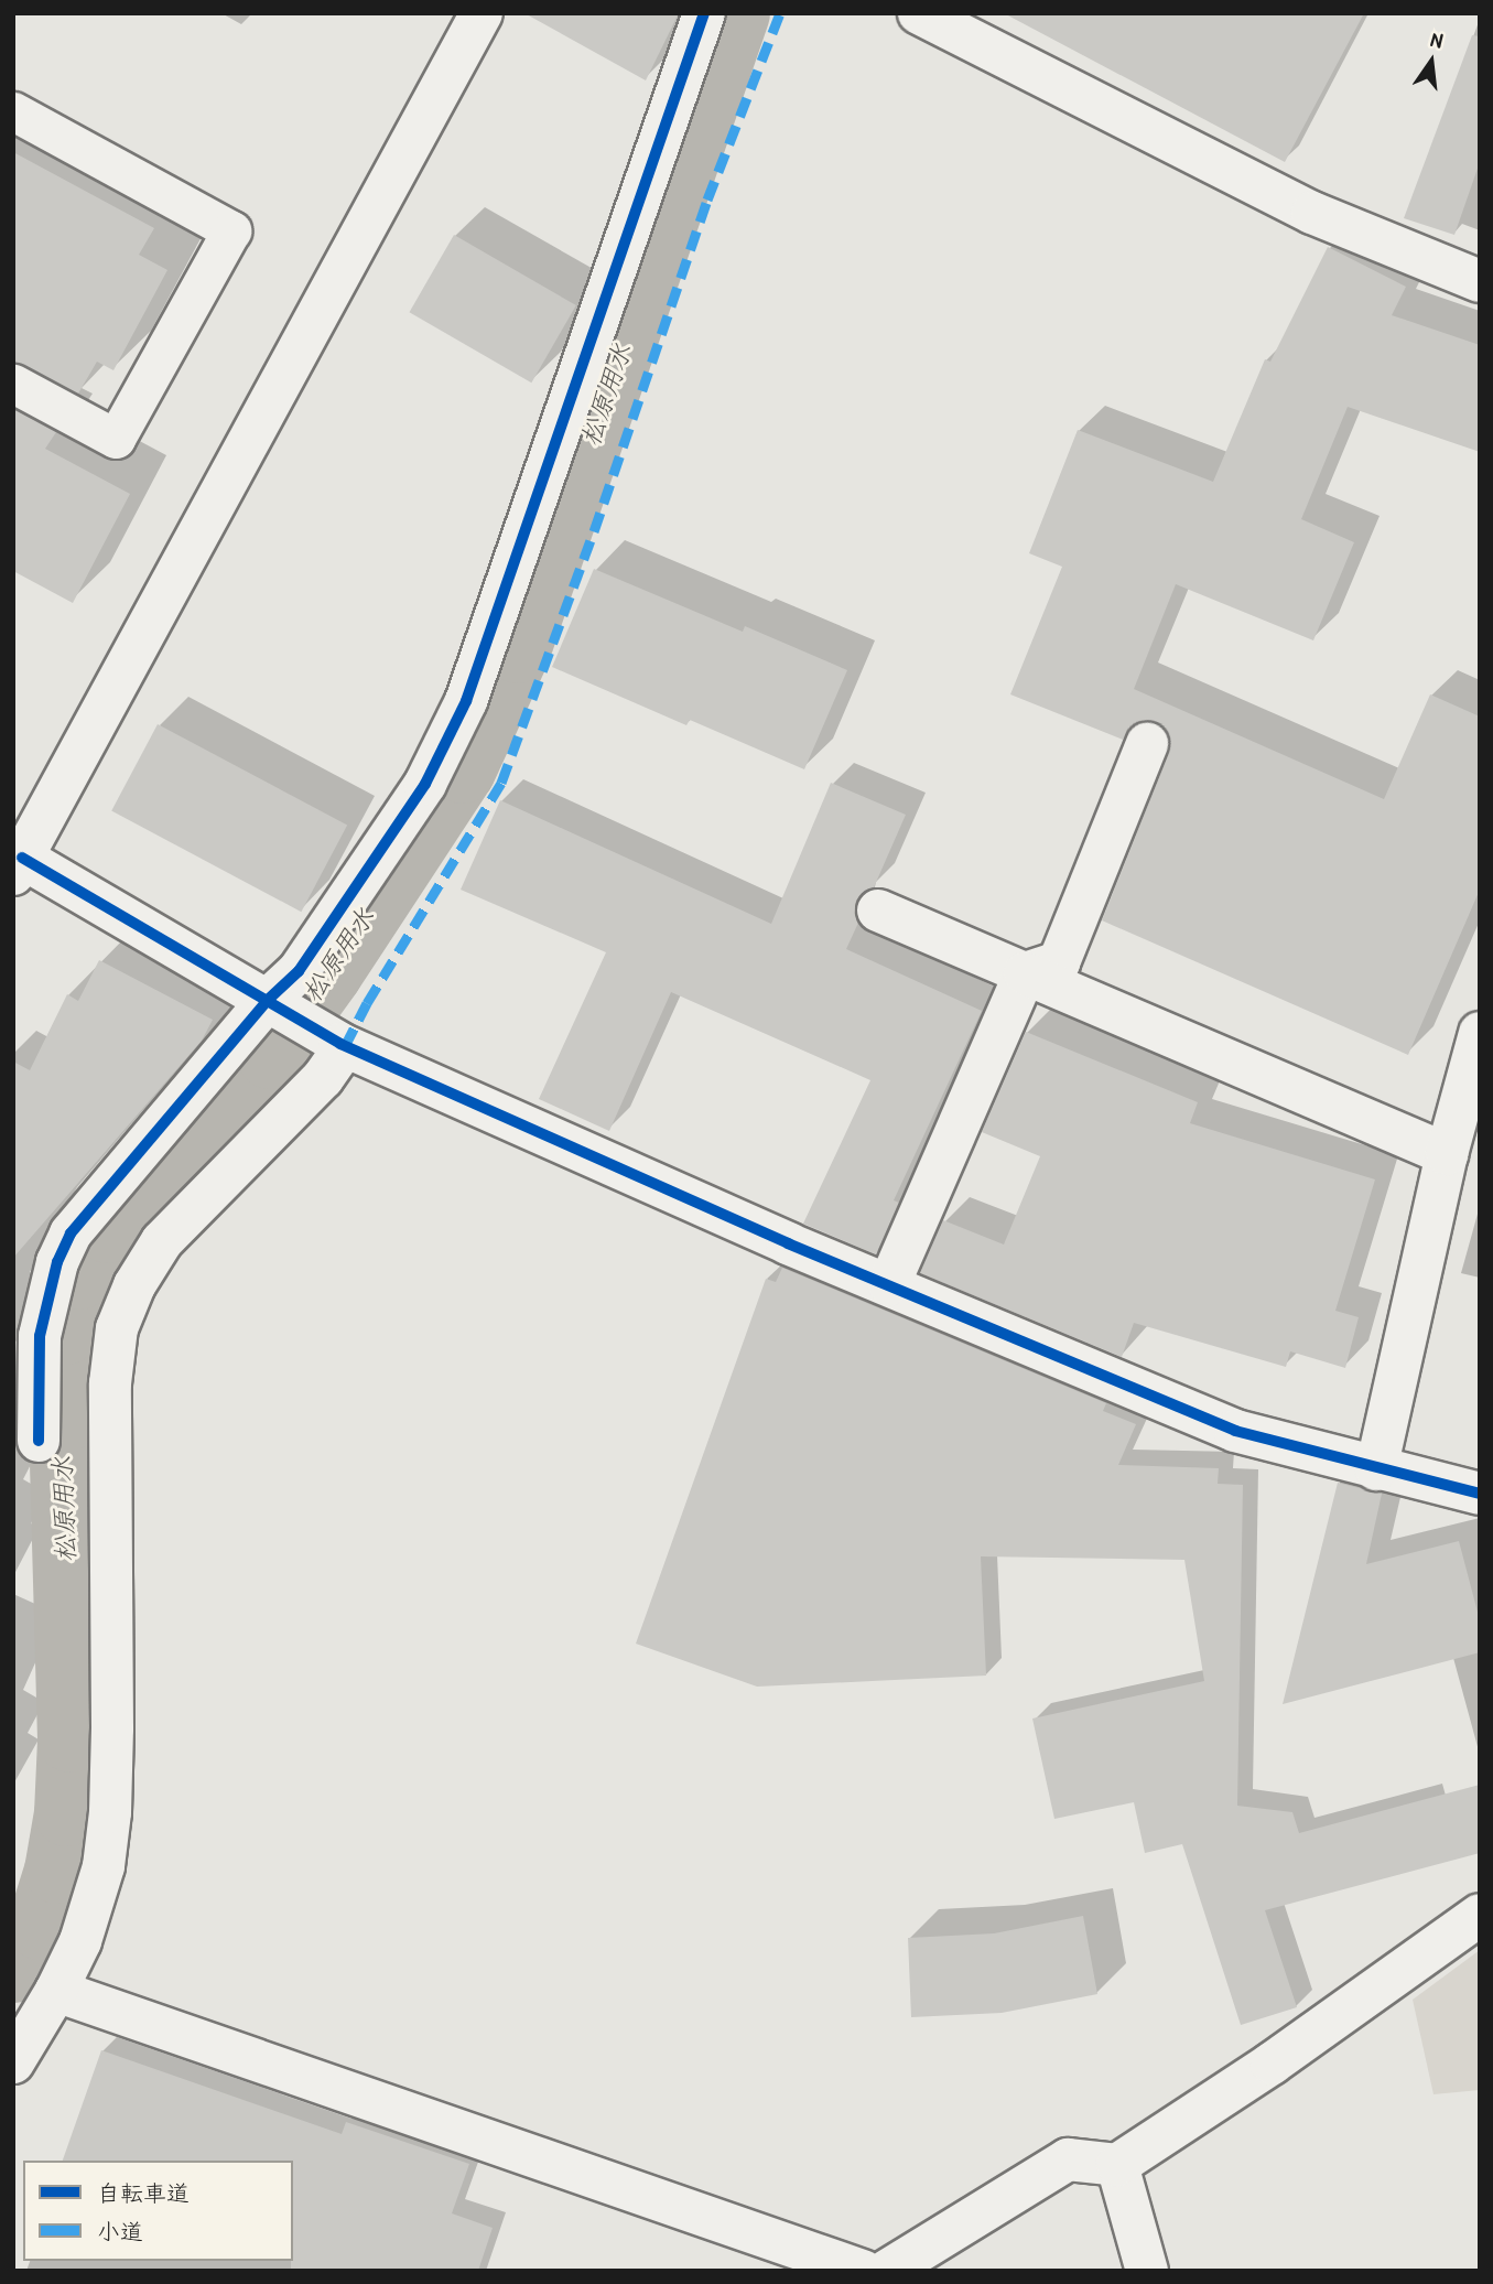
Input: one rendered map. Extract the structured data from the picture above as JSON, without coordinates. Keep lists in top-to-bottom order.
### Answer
{
  "water": ["松原用水"],
  "legend": ["自転車道", "小道"],
  "north": "top"
}
